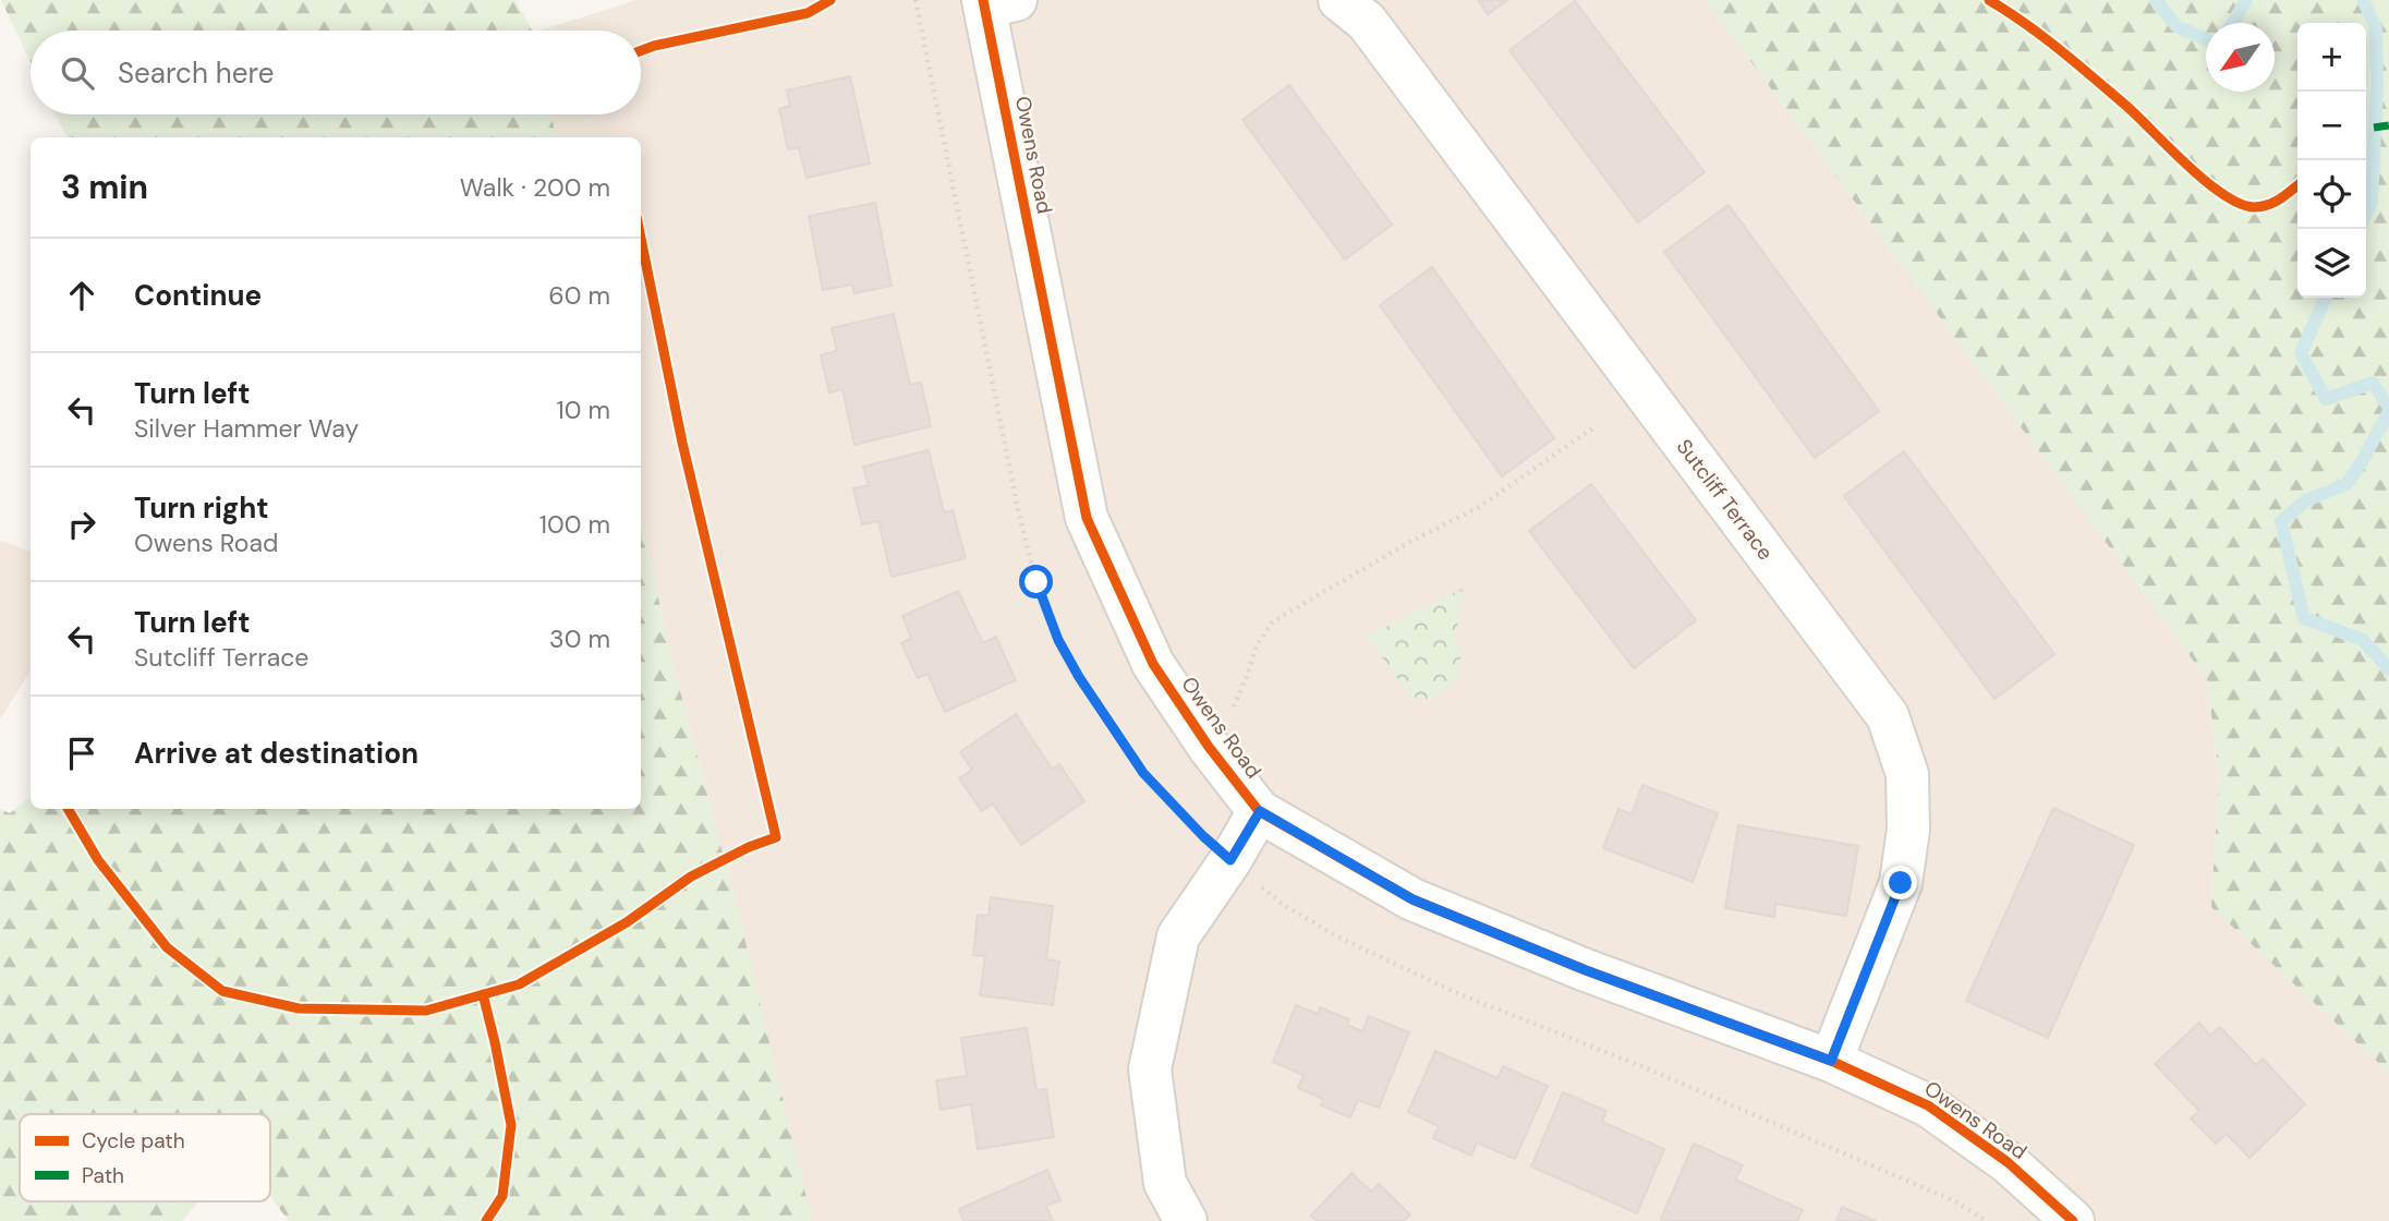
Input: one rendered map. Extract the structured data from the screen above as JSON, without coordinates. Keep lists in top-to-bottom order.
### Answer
{
  "streets": {
    "street": ["Owens Road", "Sutcliff Terrace"]
  },
  "crossings": [
    ["Owens Road", "Sutcliff Terrace"]
  ],
  "legend": ["Cycle path", "Path"],
  "north": "bottom left",
  "page": {
    "map_buttons": ["+", "−"],
    "search": "Search here",
    "heading": ["3 min", "Walk · 200 m"],
    "list": [
      ["Continue", "60 m"],
      ["Turn left", "Silver Hammer Way", "10 m"],
      ["Turn right", "Owens Road", "100 m"],
      ["Turn left", "Sutcliff Terrace", "30 m"],
      "Arrive at destination"
    ]
  }
}
